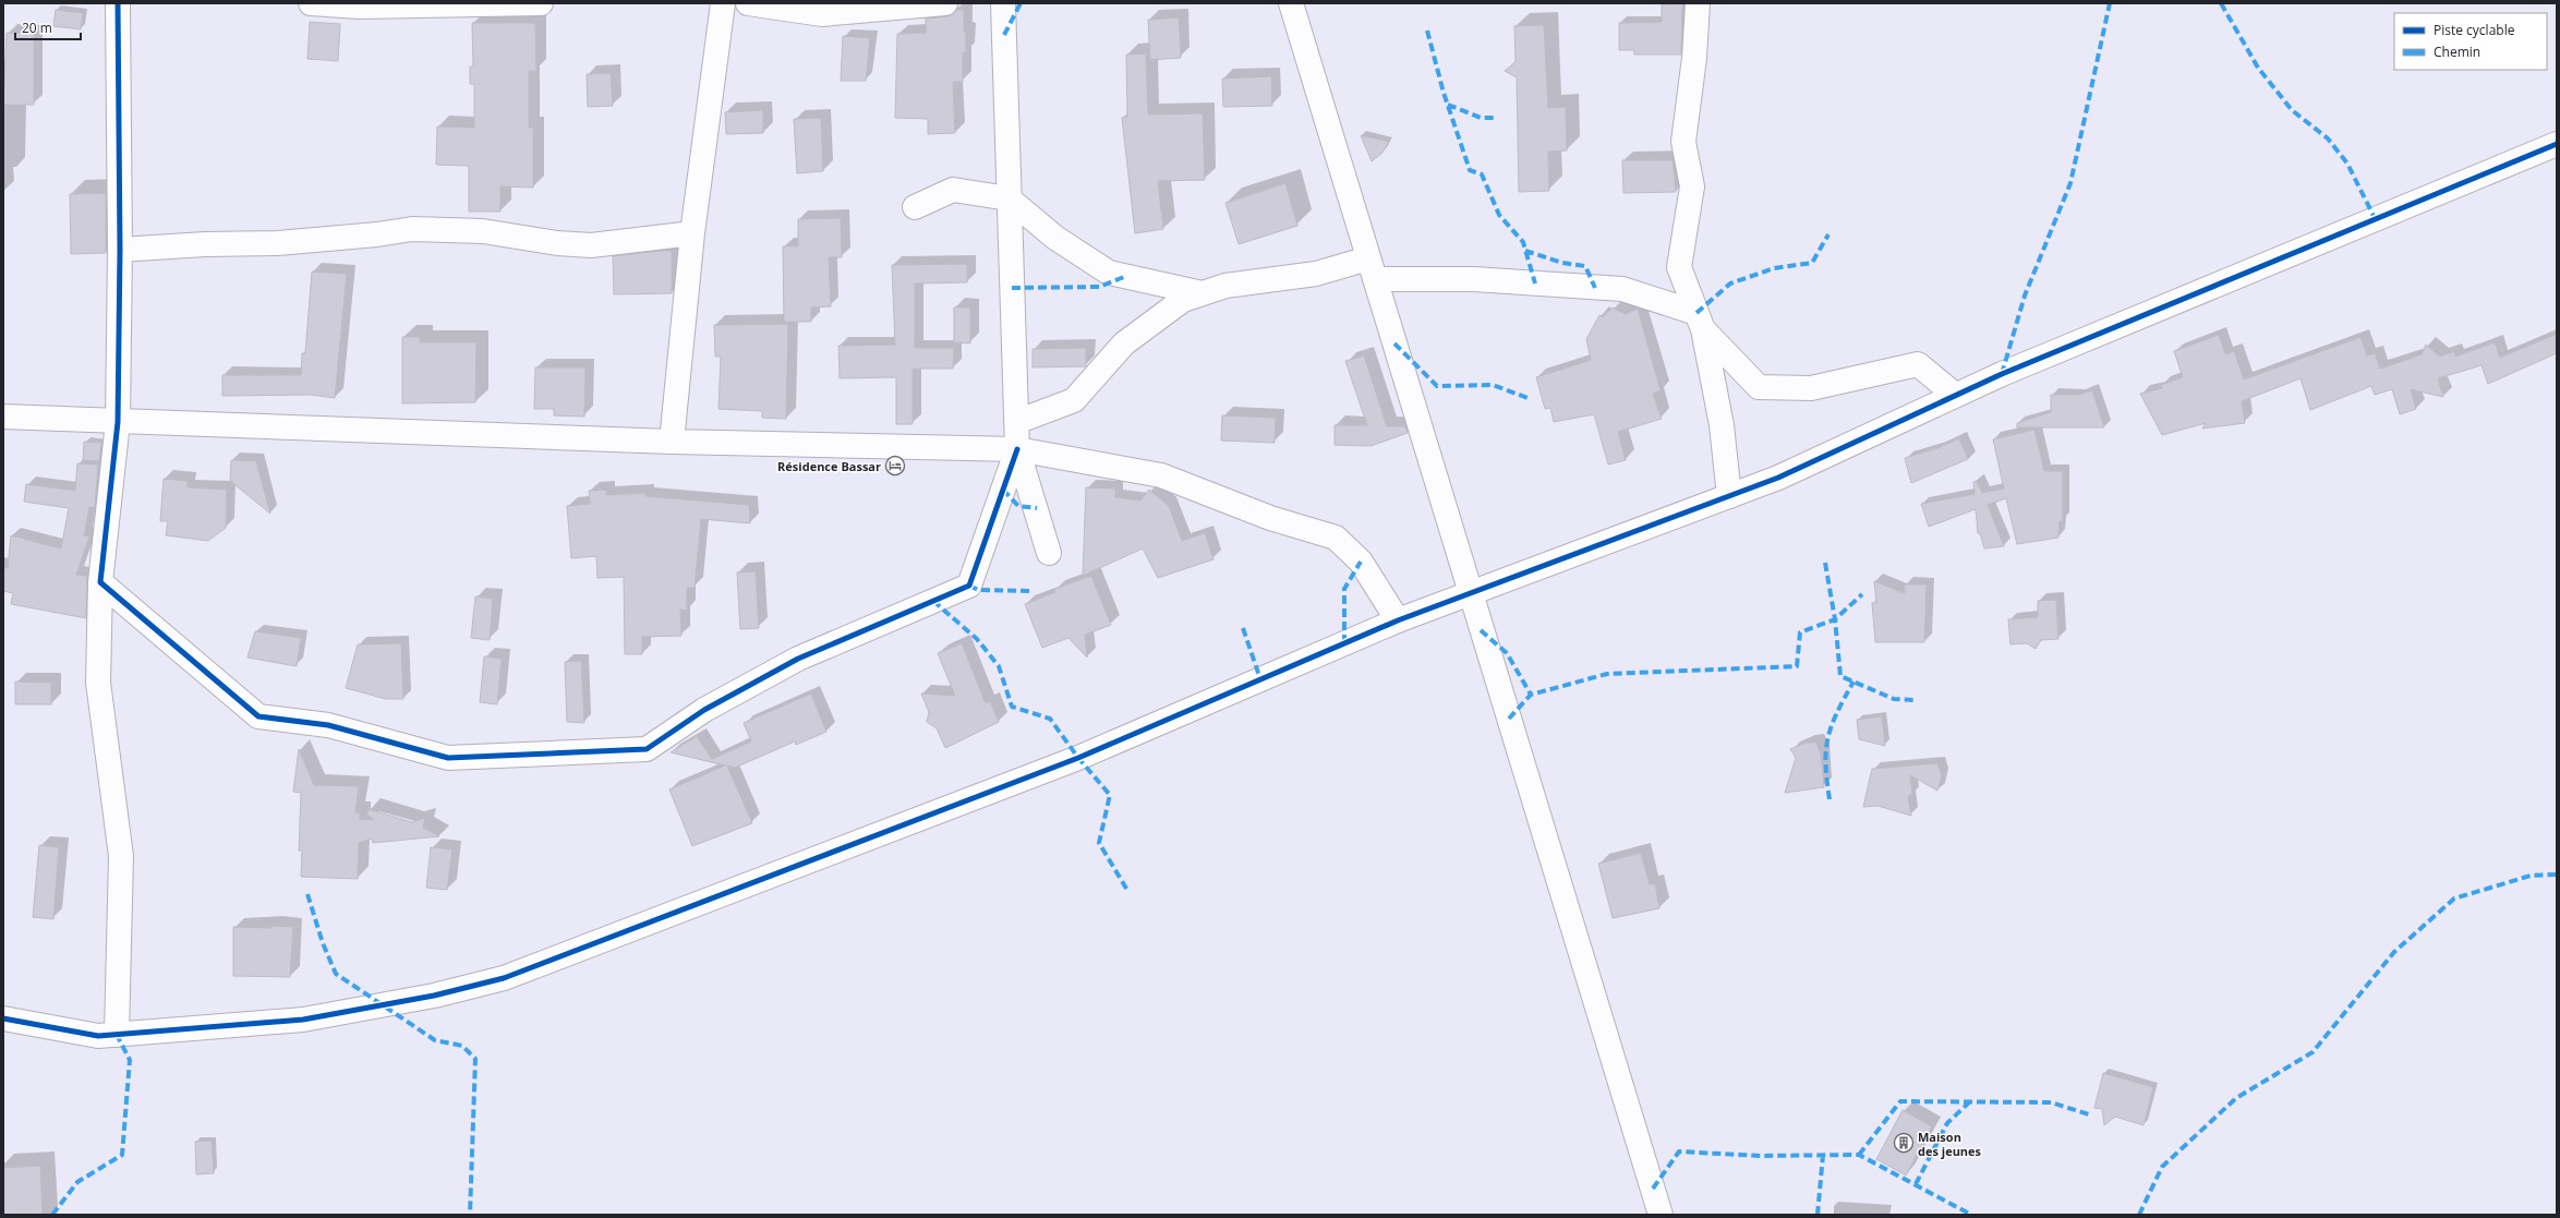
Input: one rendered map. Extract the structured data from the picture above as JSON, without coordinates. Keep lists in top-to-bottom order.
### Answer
{
  "places": {
    "hotel": ["Résidence Bassar"],
    "building": ["Maison des jeunes"]
  },
  "legend": ["Piste cyclable", "Chemin"],
  "scale_bar": "20 m"
}
